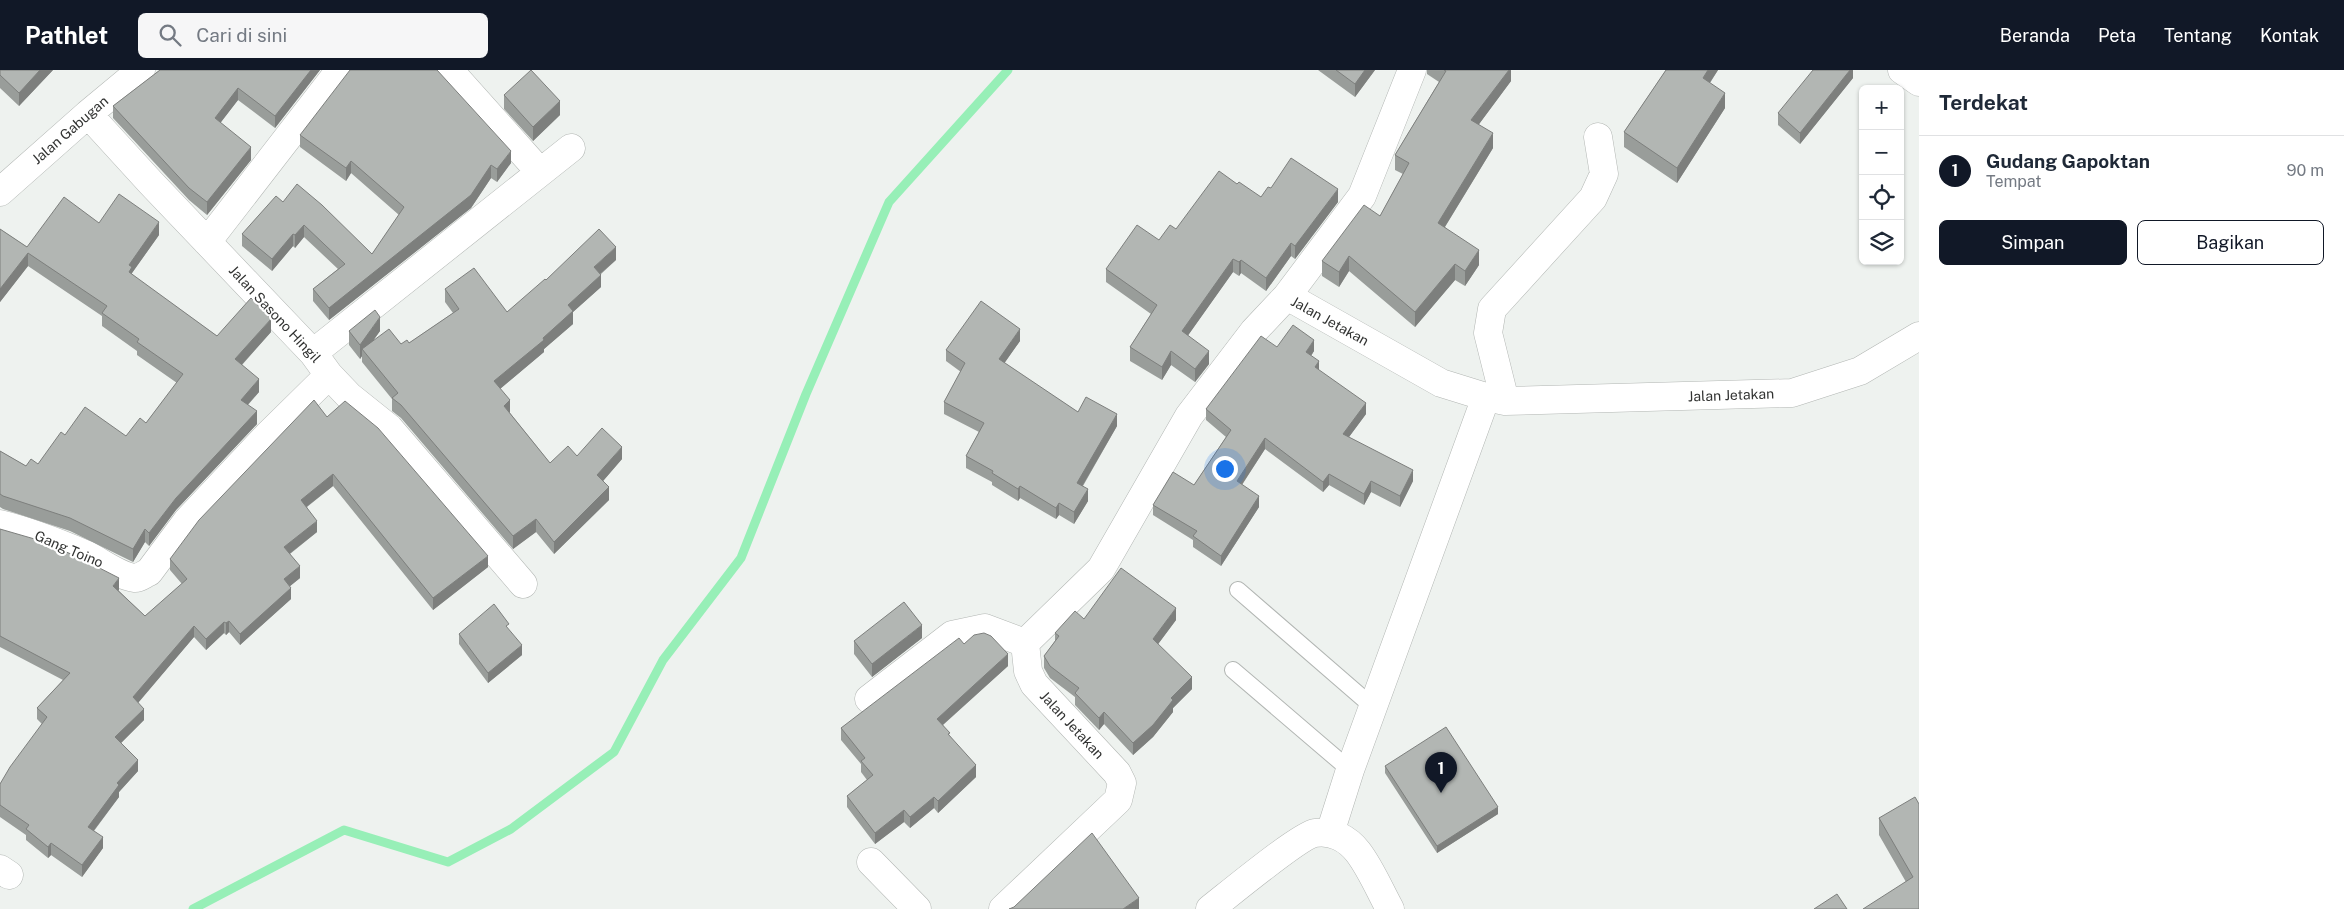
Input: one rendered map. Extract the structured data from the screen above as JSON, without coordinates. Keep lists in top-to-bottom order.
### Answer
{
  "streets": {
    "street": [
      "Jalan Gabugan",
      "Jalan Sasono Hingil",
      "Jalan Jetakan",
      "Gang Toino"
    ]
  },
  "crossings": [
    ["Jalan Gabugan", "Jalan Sasono Hingil"],
    ["Jalan Sasono Hingil", "Gang Toino"]
  ],
  "page": {
    "header": "Pathlet",
    "search": "Cari di sini",
    "nav": [
      "Beranda",
      "Peta",
      "Tentang",
      "Kontak"
    ],
    "heading": "Terdekat",
    "map_buttons": ["+", "−"],
    "list": [
      {
        "mark": "1",
        "name": "Gudang Gapoktan",
        "note": "Tempat",
        "value": "90 m"
      }
    ],
    "buttons": ["Simpan", "Bagikan"],
    "pins": "1"
  }
}
